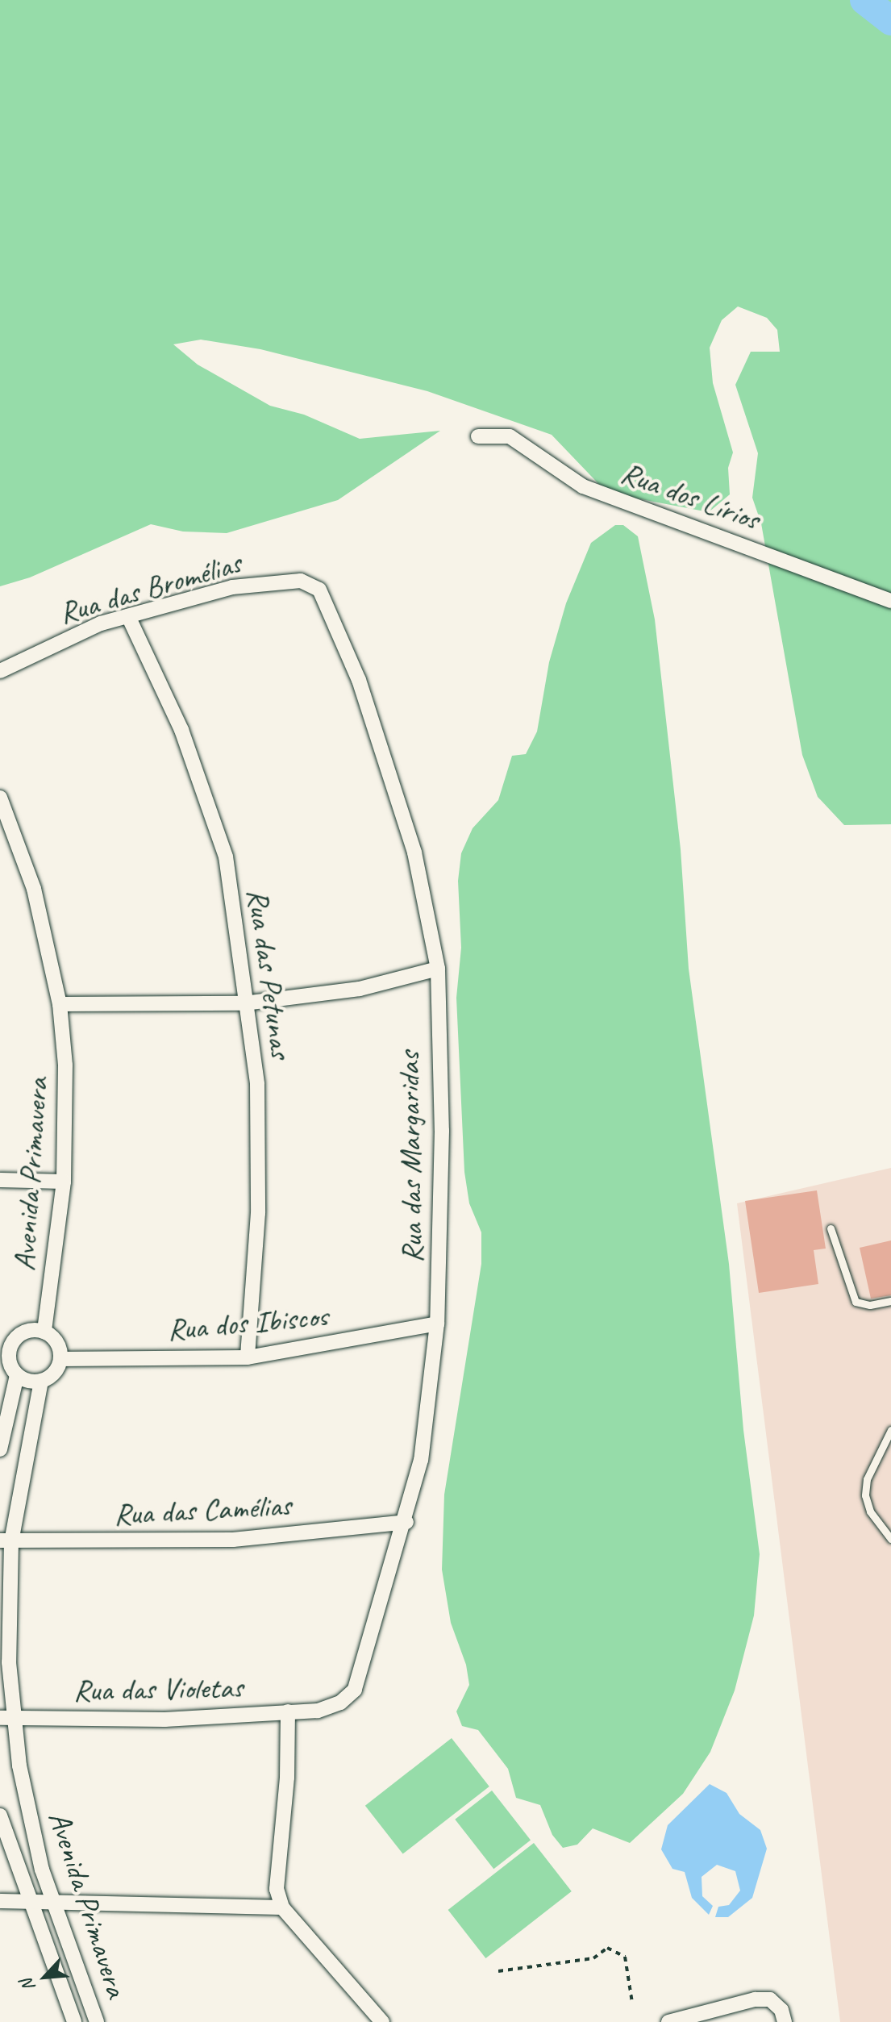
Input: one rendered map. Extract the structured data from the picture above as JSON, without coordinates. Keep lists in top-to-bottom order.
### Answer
{
  "streets": {
    "street": [
      "Rua dos Lírios",
      "Rua das Bromélias",
      "Rua das Petunas",
      "Rua das Margaridas",
      "Avenida Primavera",
      "Rua dos Ibiscos",
      "Rua das Camélias",
      "Rua das Violetas"
    ]
  },
  "crossings": [
    ["Rua das Bromélias", "Rua das Petunas"],
    ["Rua das Bromélias", "Rua das Margaridas"],
    ["Rua das Petunas", "Rua dos Ibiscos"],
    ["Rua das Margaridas", "Rua dos Ibiscos"],
    ["Rua das Margaridas", "Rua das Camélias"],
    ["Rua das Margaridas", "Rua das Violetas"],
    ["Avenida Primavera", "Rua dos Ibiscos"],
    ["Avenida Primavera", "Rua das Camélias"],
    ["Avenida Primavera", "Rua das Violetas"]
  ],
  "north": "bottom left"
}
